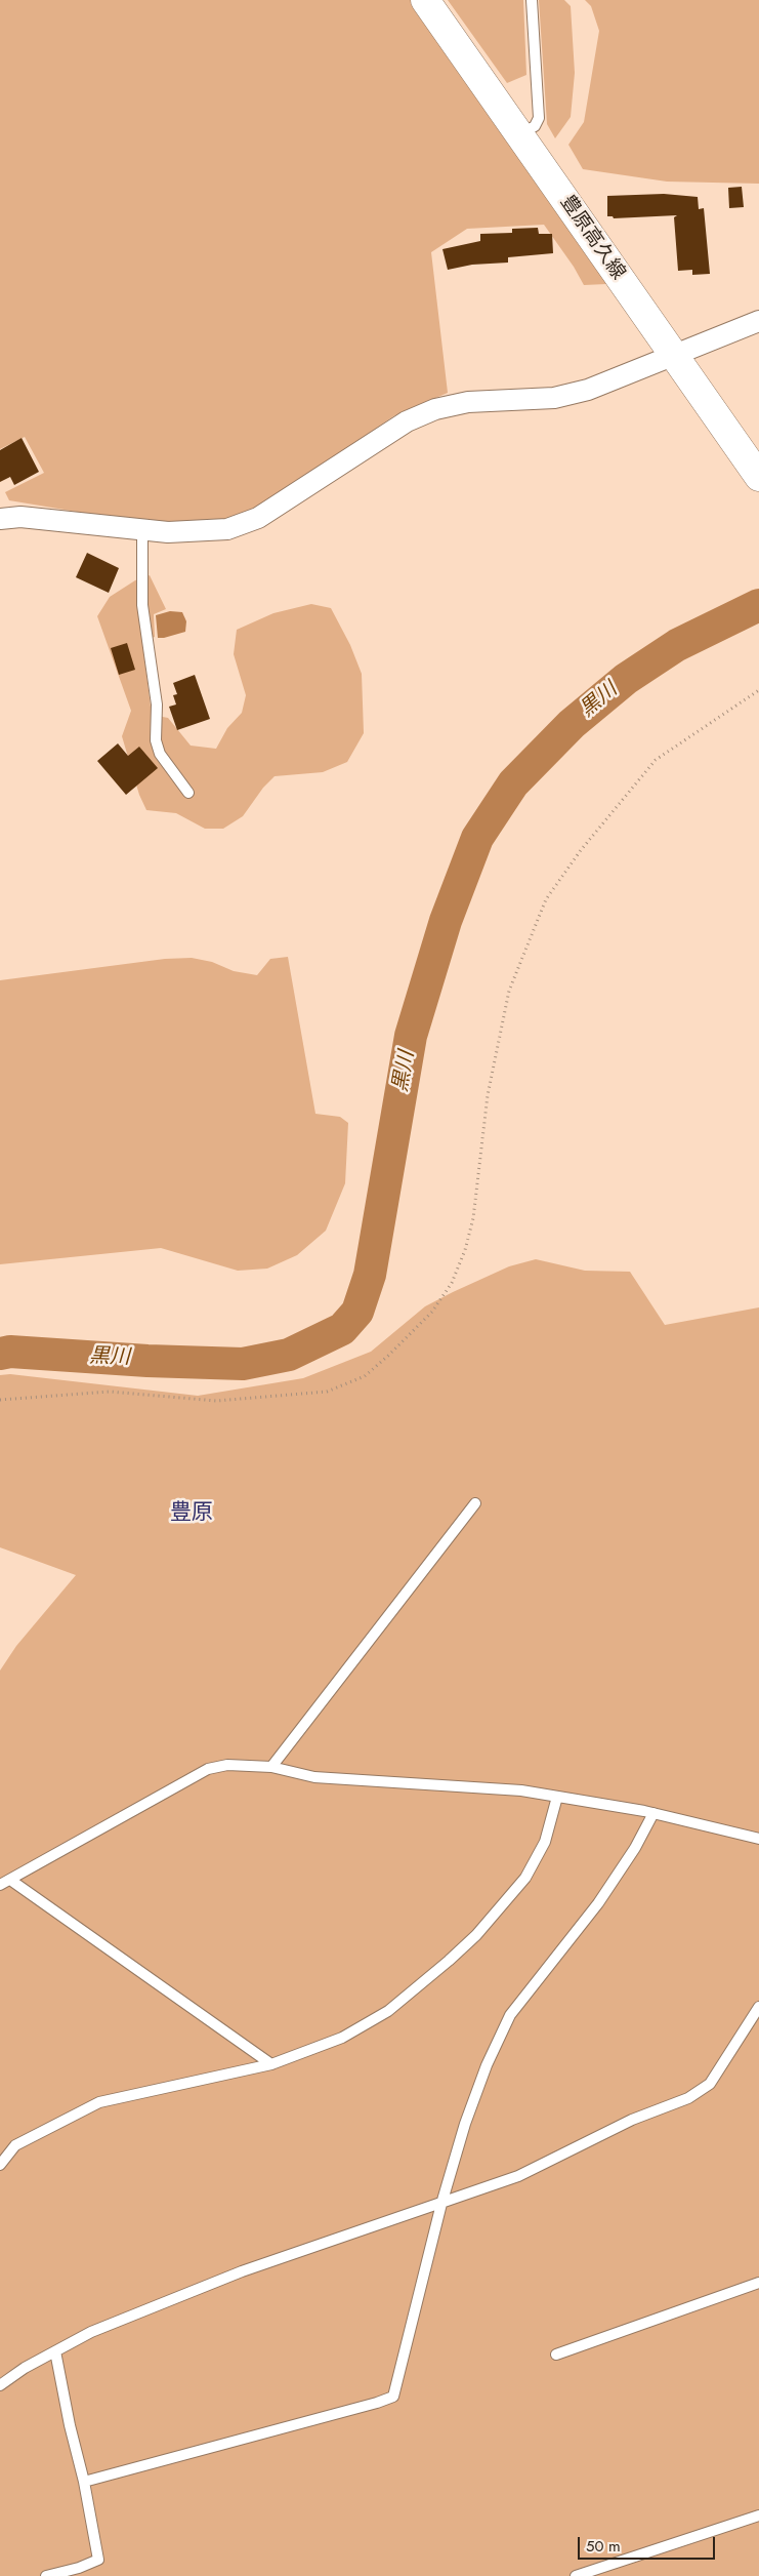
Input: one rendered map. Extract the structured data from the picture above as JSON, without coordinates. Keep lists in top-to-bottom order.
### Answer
{
  "streets": {
    "main road": ["豊原高久線"]
  },
  "districts": ["豊原"],
  "water": ["黒川"],
  "scale_bar": "50 m"
}
